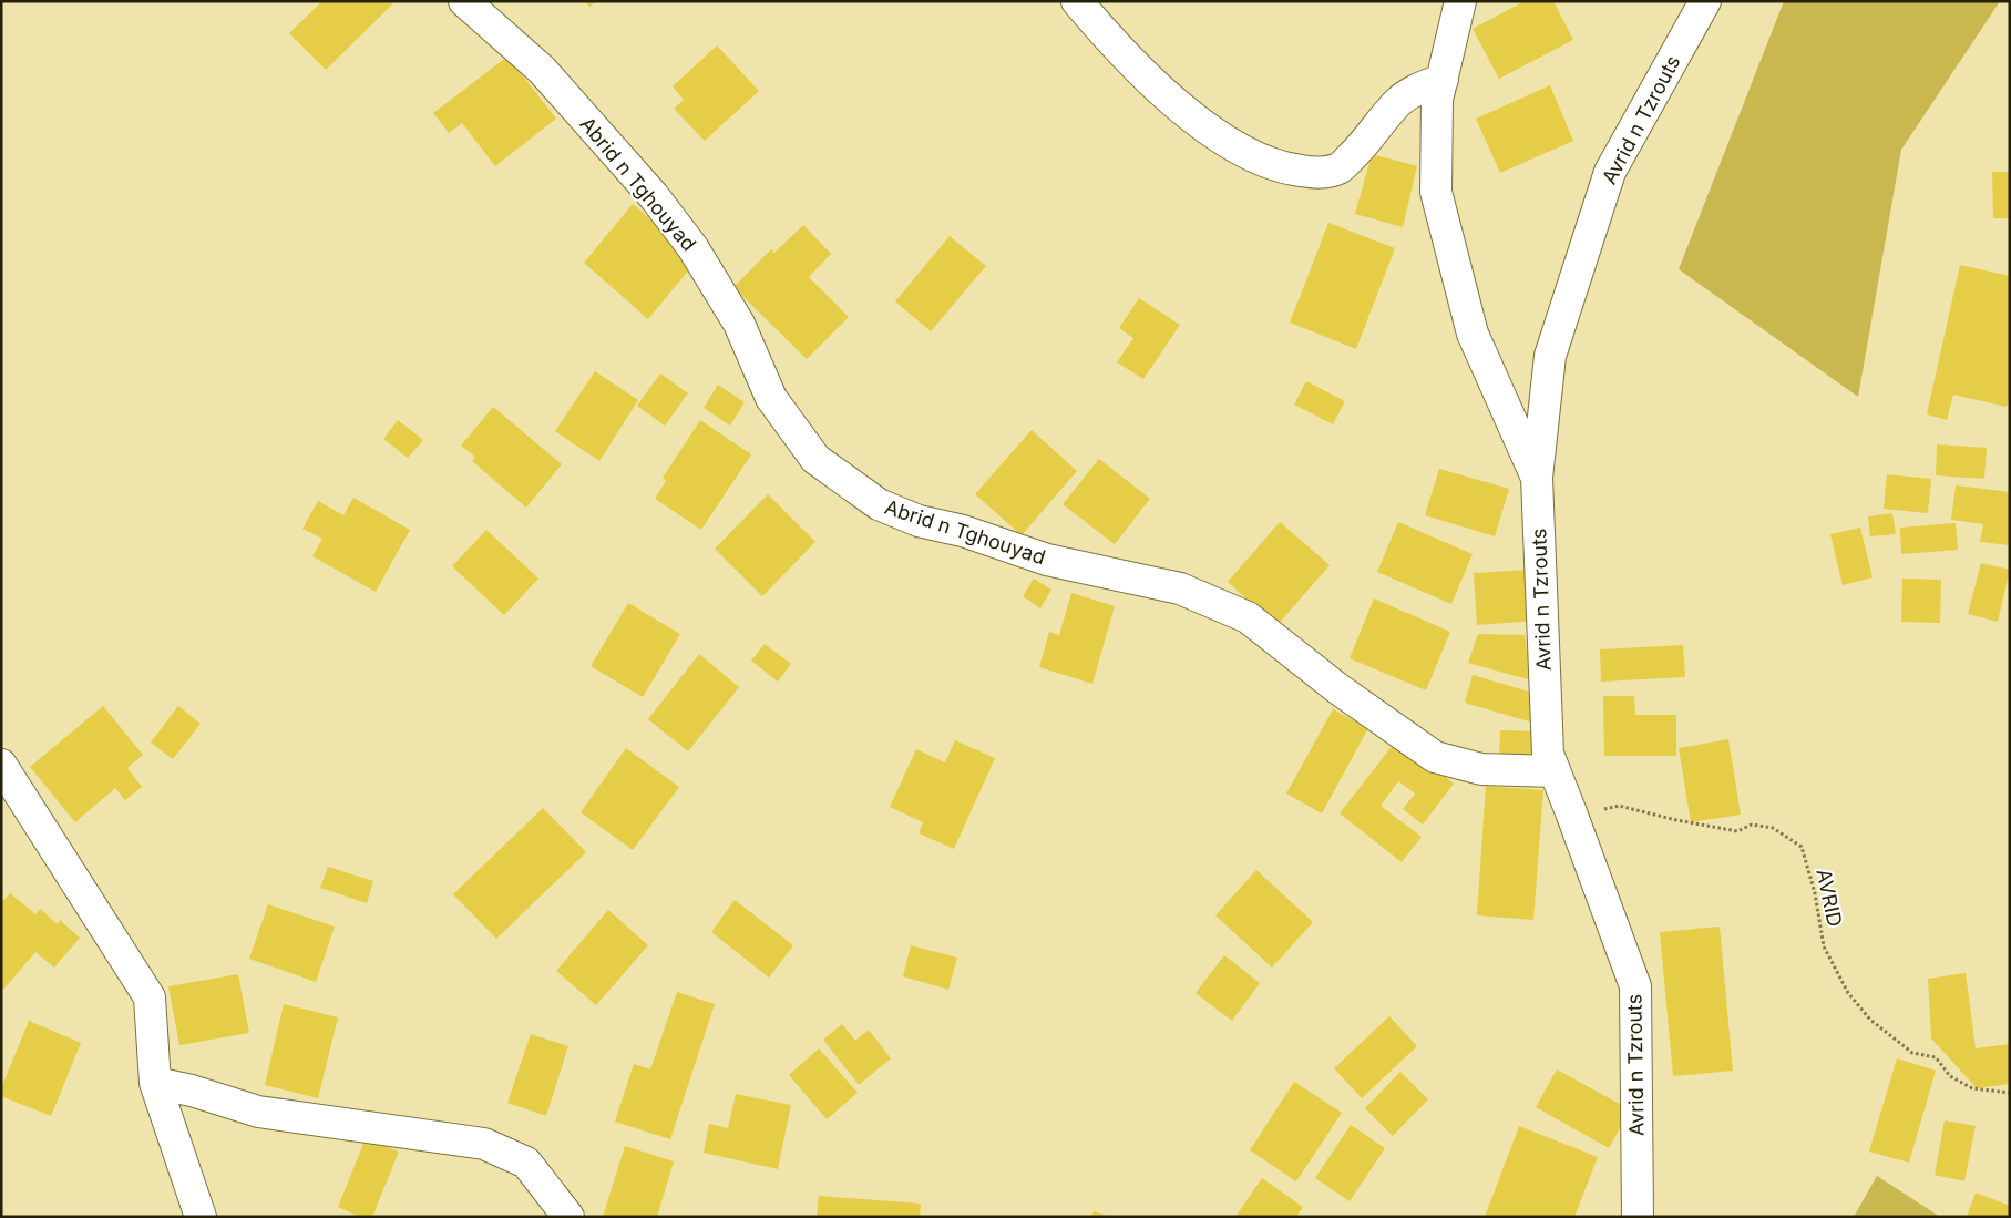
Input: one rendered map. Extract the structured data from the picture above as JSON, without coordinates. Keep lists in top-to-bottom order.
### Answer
{
  "streets": {
    "street": ["Avrid n Tzrouts", "Abrid n Tghouyad"],
    "path": ["AVRID"]
  },
  "crossings": [
    ["Avrid n Tzrouts", "Abrid n Tghouyad"],
    ["Avrid n Tzrouts", "AVRID"]
  ]
}
